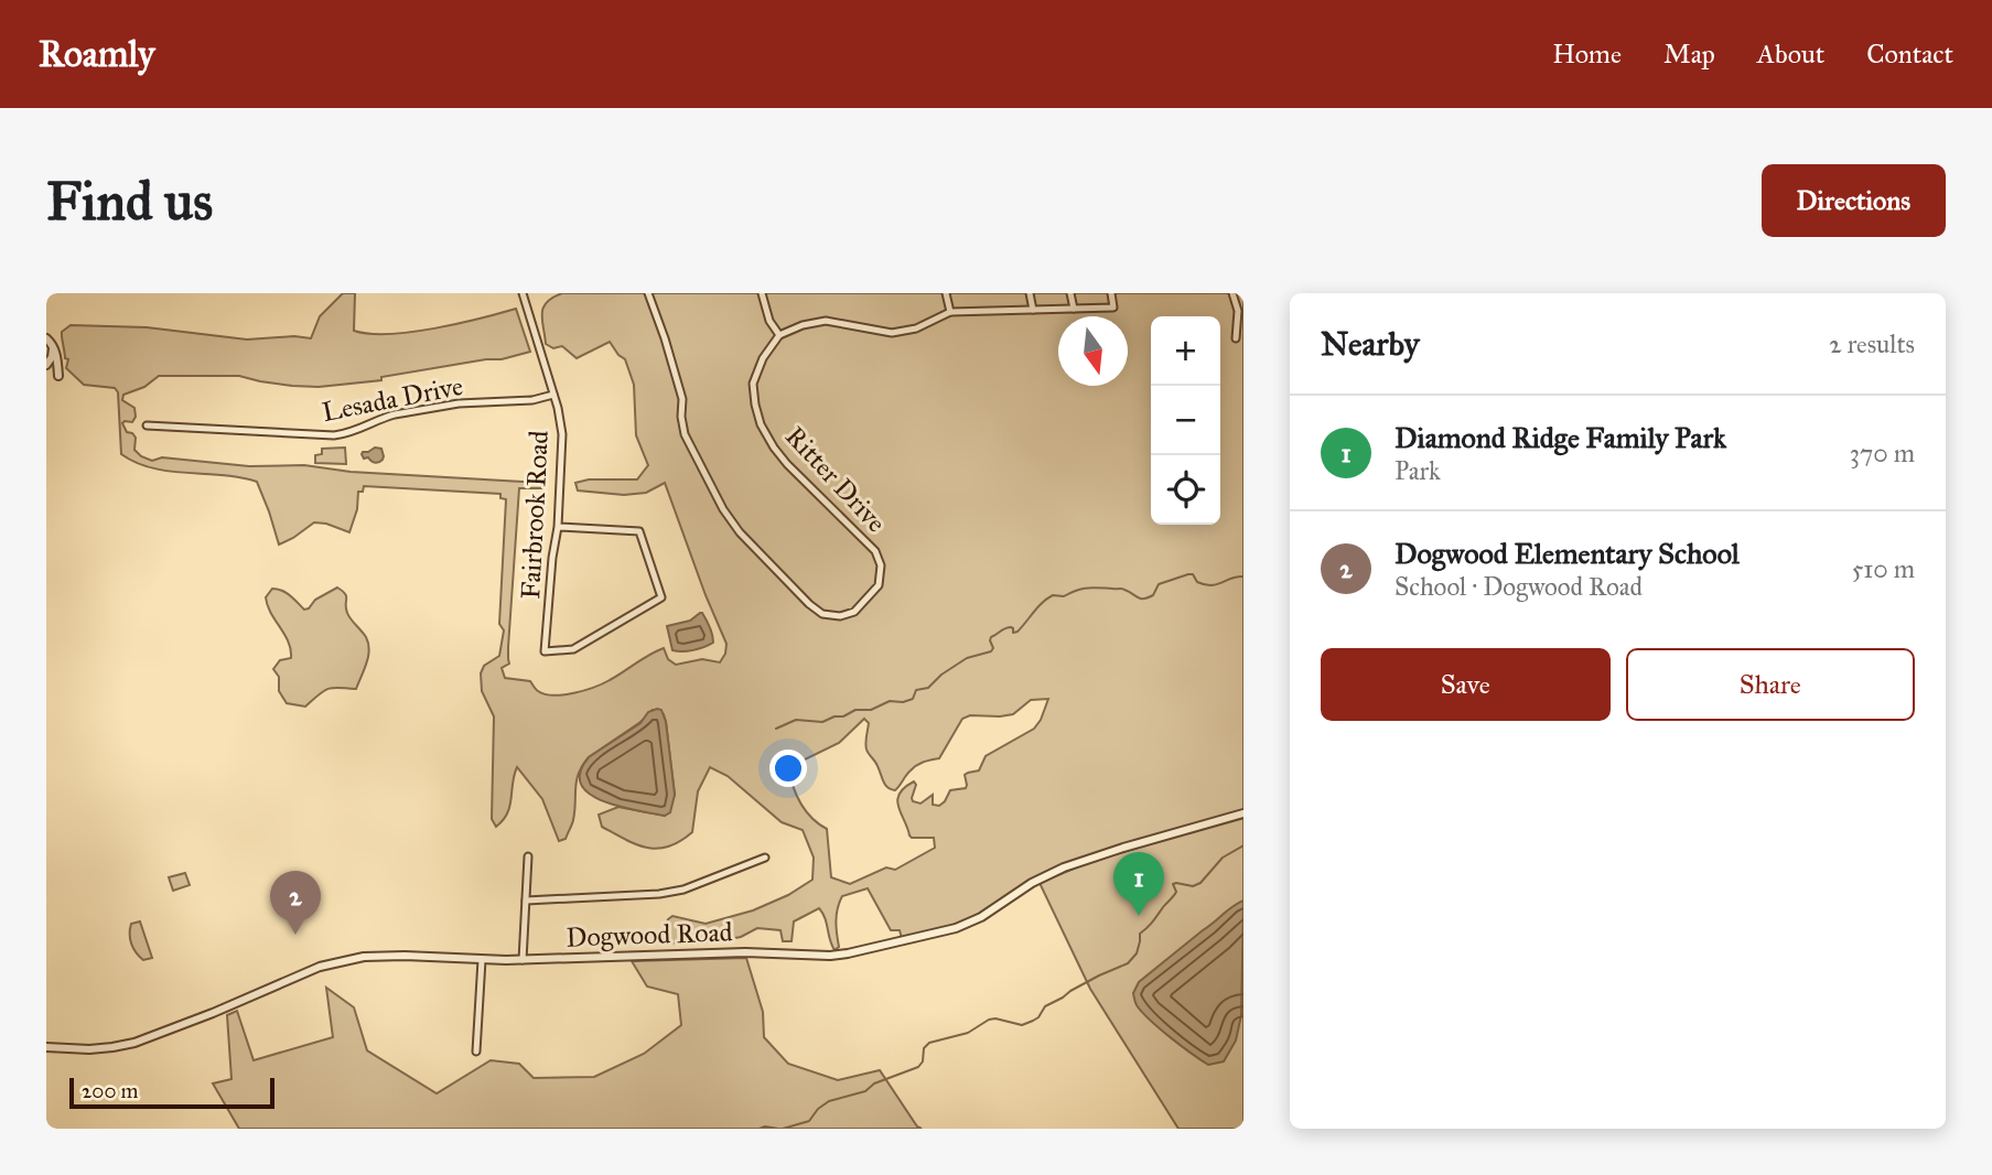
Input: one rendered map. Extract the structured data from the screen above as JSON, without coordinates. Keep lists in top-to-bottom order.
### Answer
{
  "streets": {
    "street": [
      "Lesada Drive",
      "Ritter Drive",
      "Fairbrook Road",
      "Dogwood Road"
    ]
  },
  "crossings": [
    ["Lesada Drive", "Fairbrook Road"]
  ],
  "scale_bar": "200 m",
  "north": "bottom",
  "page": {
    "header": "Roamly",
    "nav": [
      "Home",
      "Map",
      "About",
      "Contact"
    ],
    "buttons": [
      "Directions",
      ["Save", "Share"]
    ],
    "title": "Find us",
    "heading": ["Nearby", "2 results"],
    "map_buttons": ["+", "−"],
    "list": [
      {
        "mark": "1",
        "name": "Diamond Ridge Family Park",
        "note": "Park",
        "value": "370 m"
      },
      {
        "mark": "2",
        "name": "Dogwood Elementary School",
        "note": "School · Dogwood Road",
        "value": "510 m"
      }
    ],
    "pins": ["1", "2"],
    "scale": "200 m"
  }
}
